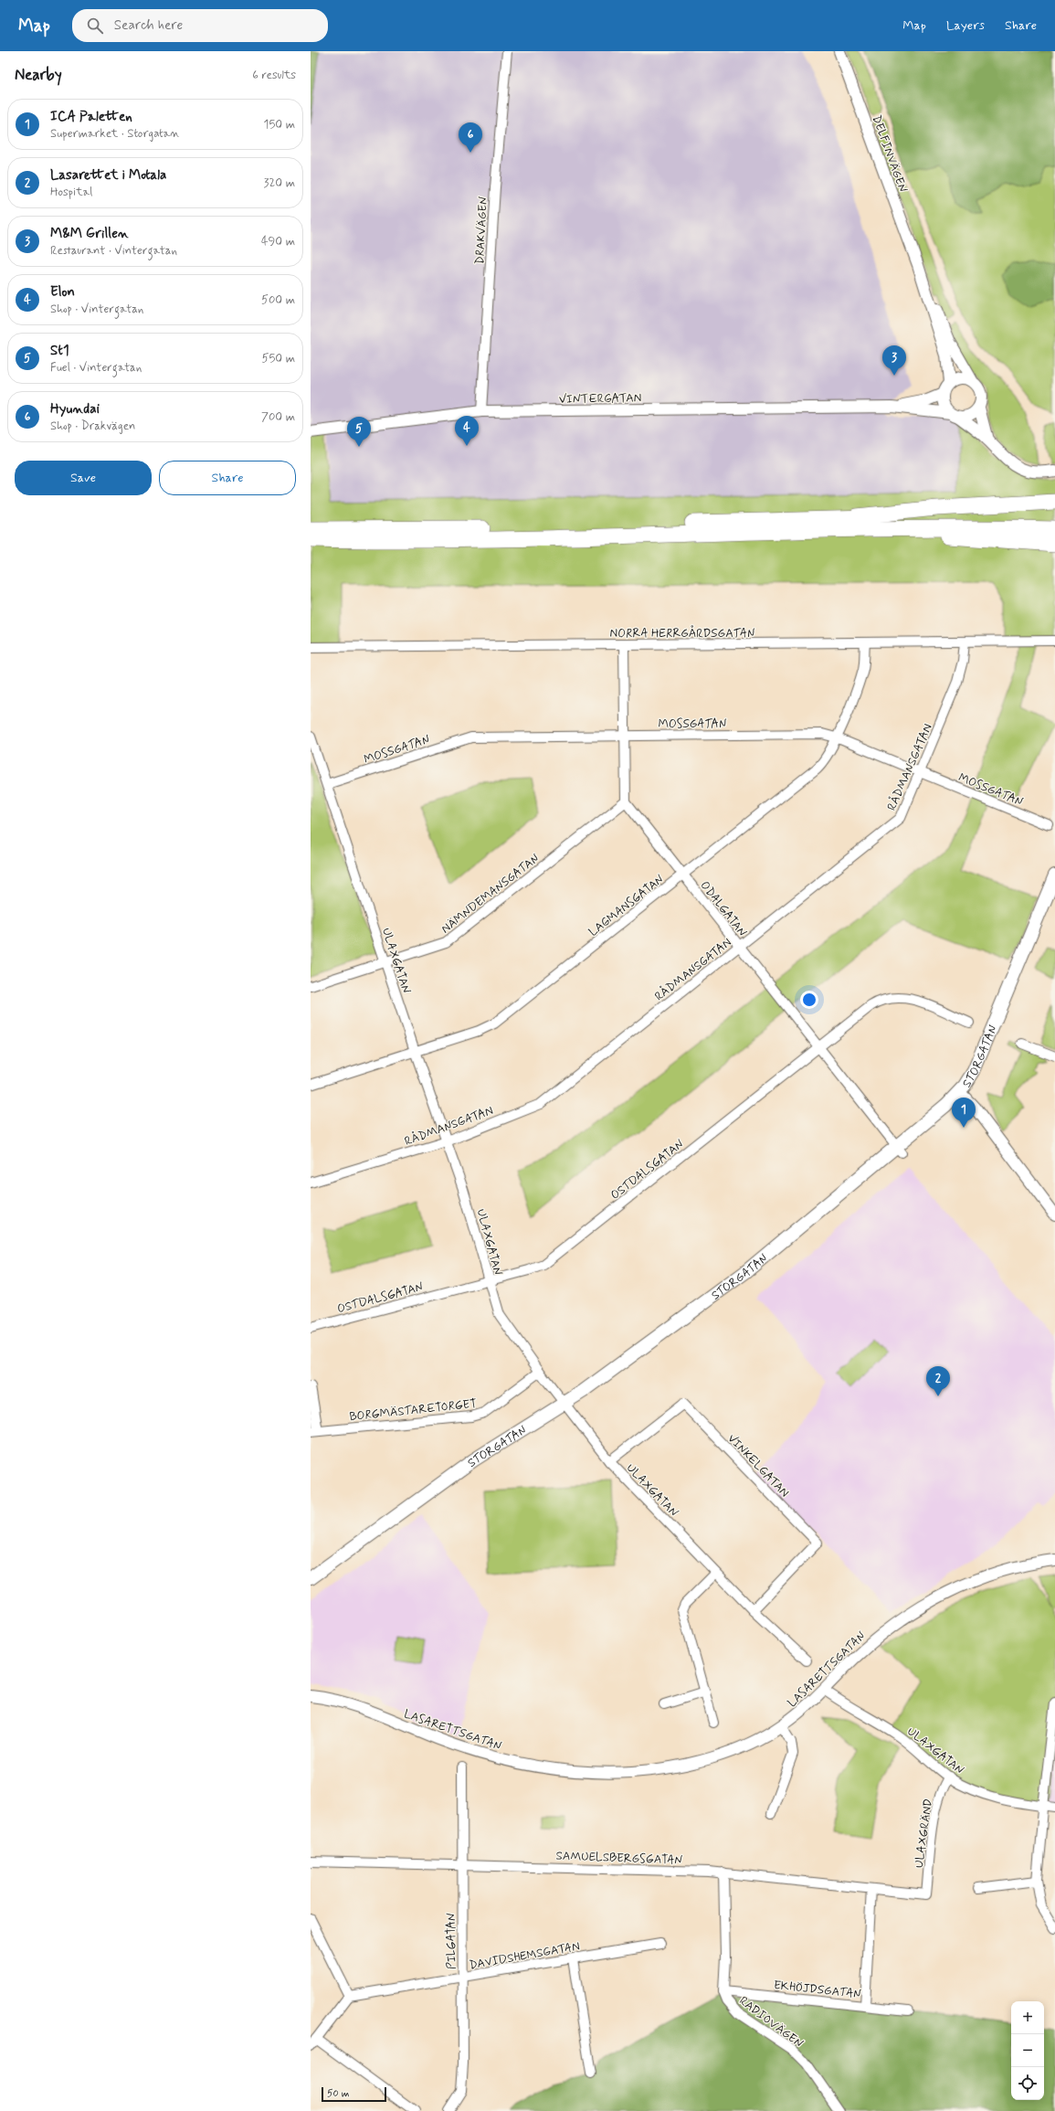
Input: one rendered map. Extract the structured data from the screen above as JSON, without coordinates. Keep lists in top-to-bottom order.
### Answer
{
  "streets": {
    "main road": ["STORGATAN"],
    "street": [
      "DELFINVÄGEN",
      "DRAKVÄGEN",
      "VINTERGATAN",
      "NORRA HERRGÅRDSGATAN",
      "MOSSGATAN",
      "RÅDMANSGATAN",
      "NÄMNDEMANSGATAN",
      "LAGMANSGATAN",
      "ODALGATAN",
      "ULAXGATAN",
      "OSTDALSGATAN",
      "BORGMÄSTARETORGET",
      "VINKELGATAN",
      "LASARETTSGATAN",
      "ULAXGRÄND",
      "SAMUELSBERGSGATAN",
      "PILGATAN",
      "DAVIDSHEMSGATAN",
      "EKHÖJDSGATAN",
      "RADIOVÄGEN"
    ]
  },
  "crossings": [
    ["DELFINVÄGEN", "VINTERGATAN"],
    ["DRAKVÄGEN", "VINTERGATAN"],
    ["NORRA HERRGÅRDSGATAN", "RÅDMANSGATAN"],
    ["NORRA HERRGÅRDSGATAN", "LAGMANSGATAN"],
    ["MOSSGATAN", "RÅDMANSGATAN"],
    ["MOSSGATAN", "LAGMANSGATAN"],
    ["MOSSGATAN", "ULAXGATAN"],
    ["RÅDMANSGATAN", "ODALGATAN"],
    ["RÅDMANSGATAN", "ULAXGATAN"],
    ["NÄMNDEMANSGATAN", "ODALGATAN"],
    ["NÄMNDEMANSGATAN", "ULAXGATAN"],
    ["LAGMANSGATAN", "ODALGATAN"],
    ["LAGMANSGATAN", "ULAXGATAN"],
    ["ODALGATAN", "STORGATAN"],
    ["ODALGATAN", "OSTDALSGATAN"],
    ["ULAXGATAN", "STORGATAN"],
    ["ULAXGATAN", "OSTDALSGATAN"],
    ["ULAXGATAN", "BORGMÄSTARETORGET"],
    ["ULAXGATAN", "VINKELGATAN"],
    ["ULAXGATAN", "LASARETTSGATAN"],
    ["ULAXGATAN", "ULAXGRÄND"],
    ["ULAXGRÄND", "SAMUELSBERGSGATAN"],
    ["SAMUELSBERGSGATAN", "PILGATAN"],
    ["PILGATAN", "DAVIDSHEMSGATAN"],
    ["EKHÖJDSGATAN", "RADIOVÄGEN"]
  ],
  "scale_bar": "50 m",
  "page": {
    "header": "Map",
    "search": "Search here",
    "nav": ["Map", "Layers", "Share"],
    "heading": ["Nearby", "6 results"],
    "list": [
      {
        "mark": "1",
        "name": "ICA Paletten",
        "note": "Supermarket · Storgatan",
        "value": "150 m"
      },
      {
        "mark": "2",
        "name": "Lasarettet i Motala",
        "note": "Hospital",
        "value": "320 m"
      },
      {
        "mark": "3",
        "name": "M&M Grillen",
        "note": "Restaurant · Vintergatan",
        "value": "490 m"
      },
      {
        "mark": "4",
        "name": "Elon",
        "note": "Shop · Vintergatan",
        "value": "500 m"
      },
      {
        "mark": "5",
        "name": "St1",
        "note": "Fuel · Vintergatan",
        "value": "550 m"
      },
      {
        "mark": "6",
        "name": "Hyundai",
        "note": "Shop · Drakvägen",
        "value": "700 m"
      }
    ],
    "pins": [
      "6",
      "3",
      "4",
      "5",
      "1",
      "2"
    ],
    "buttons": ["Save", "Share"],
    "map_buttons": ["+", "−"],
    "scale": "50 m"
  }
}
